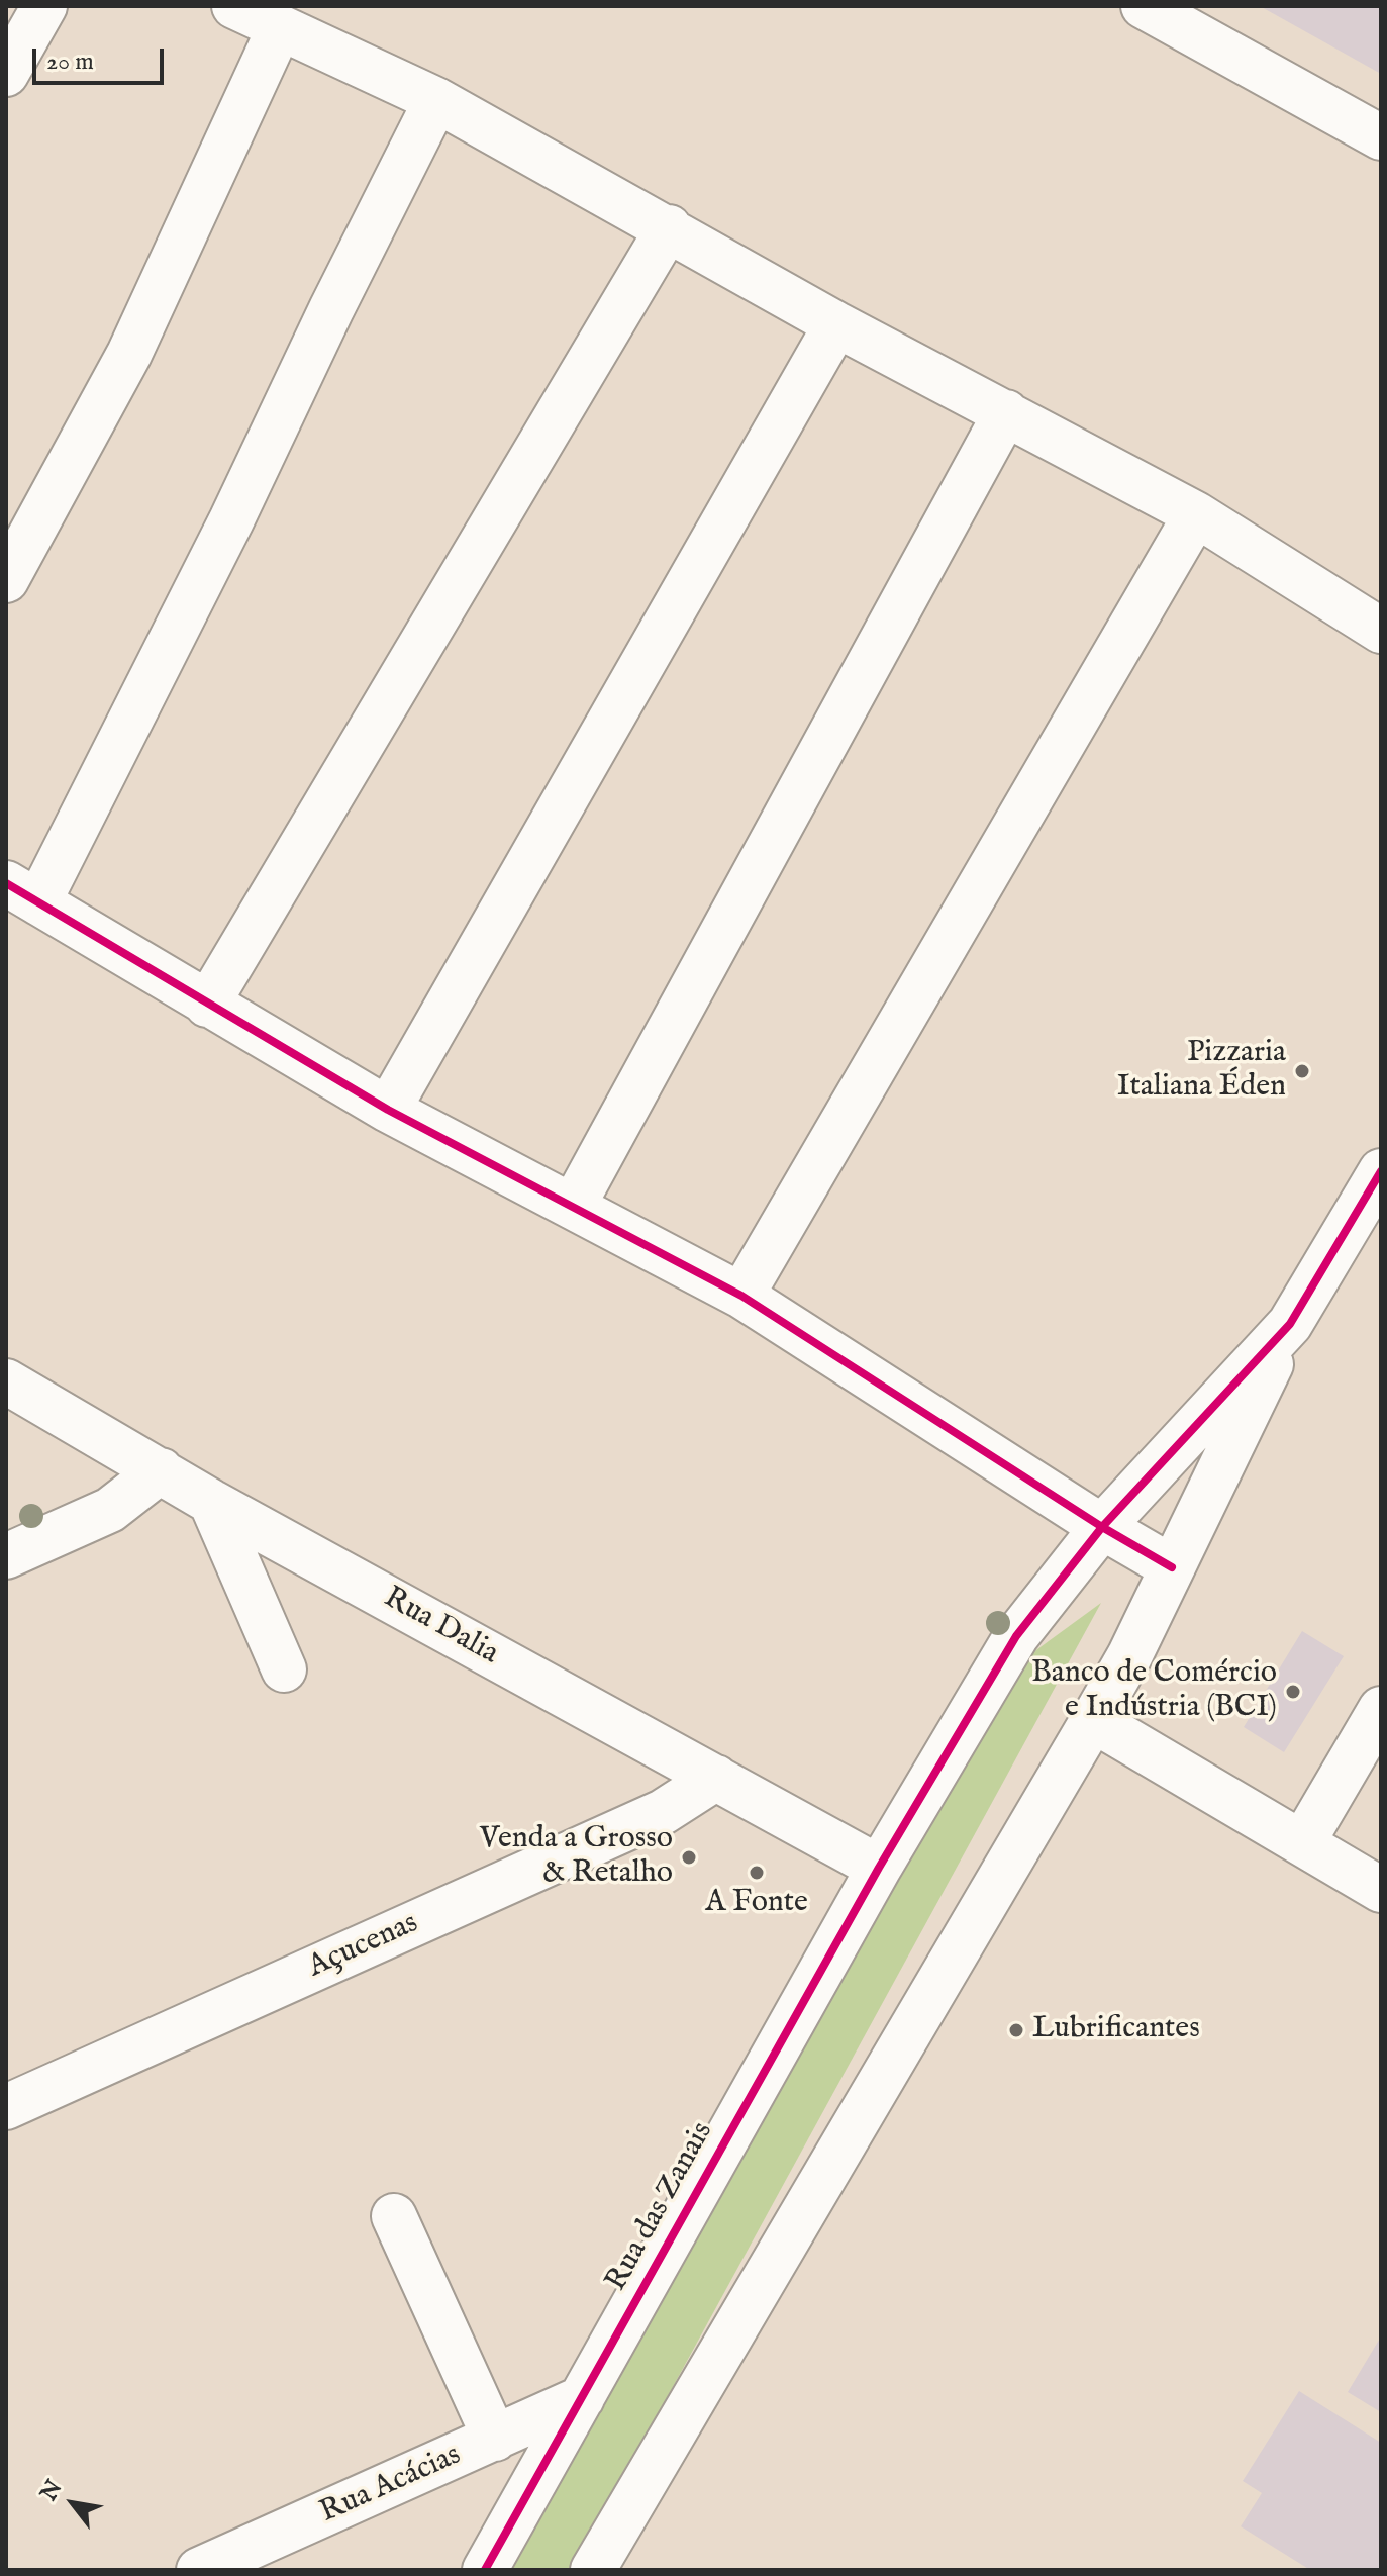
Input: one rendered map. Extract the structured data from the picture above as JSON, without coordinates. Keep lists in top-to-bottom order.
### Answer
{
  "streets": {
    "street": [
      "Rua Dalia",
      "Açucenas",
      "Rua das Zanais",
      "Rua Acácias"
    ]
  },
  "crossings": [
    ["Rua Dalia", "Açucenas"],
    ["Rua Dalia", "Rua das Zanais"],
    ["Rua das Zanais", "Rua Acácias"]
  ],
  "places": [
    "Pizzaria Italiana Éden",
    "Banco de Comércio e Indústria (BCI)",
    "Venda a Grosso & Retalho",
    "A Fonte",
    "Lubrificantes"
  ],
  "scale_bar": "20 m",
  "north": "top left"
}
